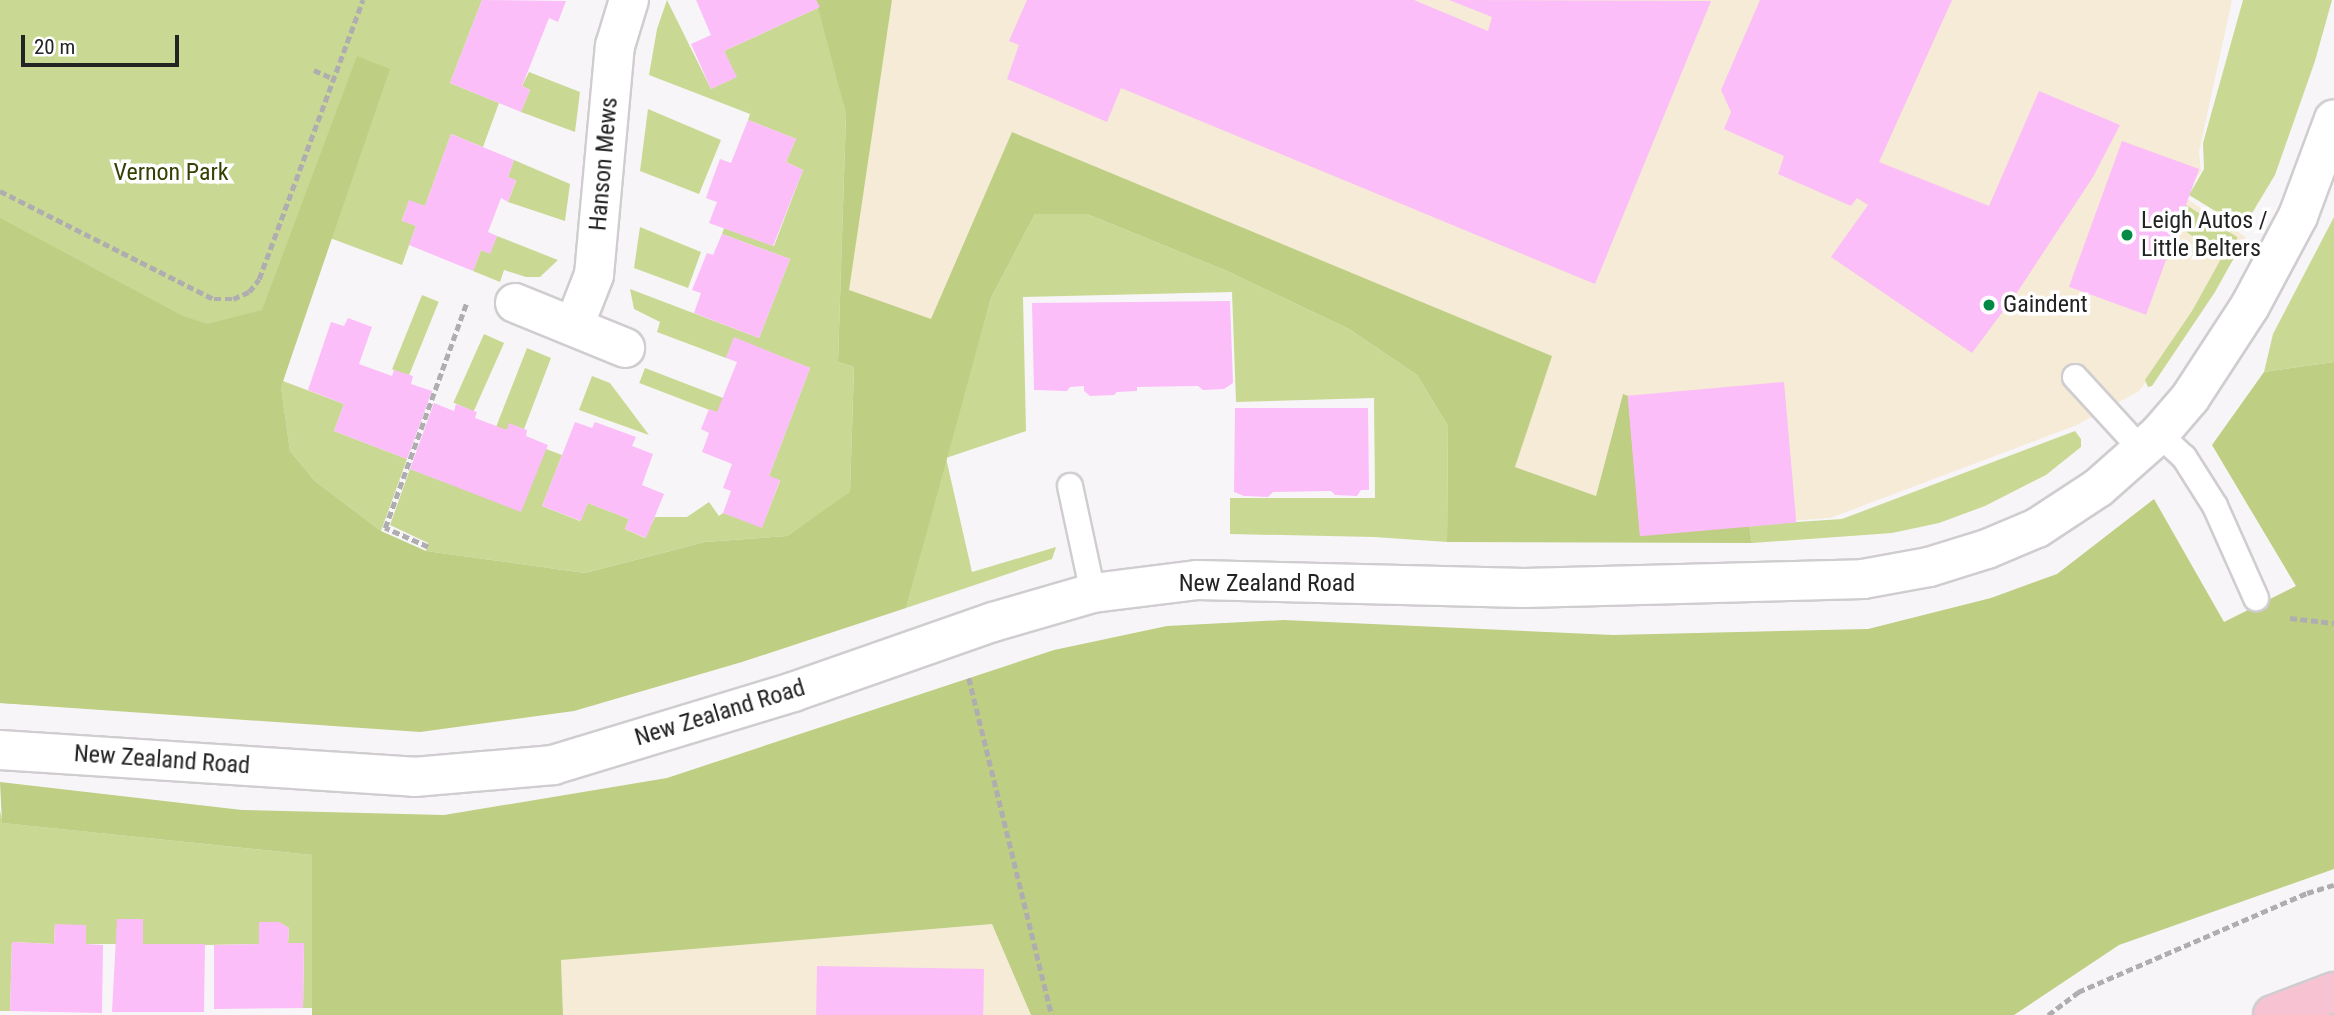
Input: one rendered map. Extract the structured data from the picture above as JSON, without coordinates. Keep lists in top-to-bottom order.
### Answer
{
  "streets": {
    "street": ["Hanson Mews", "New Zealand Road"]
  },
  "parks": ["Vernon Park"],
  "places": ["Leigh Autos / Little Belters", "Gaindent"],
  "scale_bar": "20 m"
}
